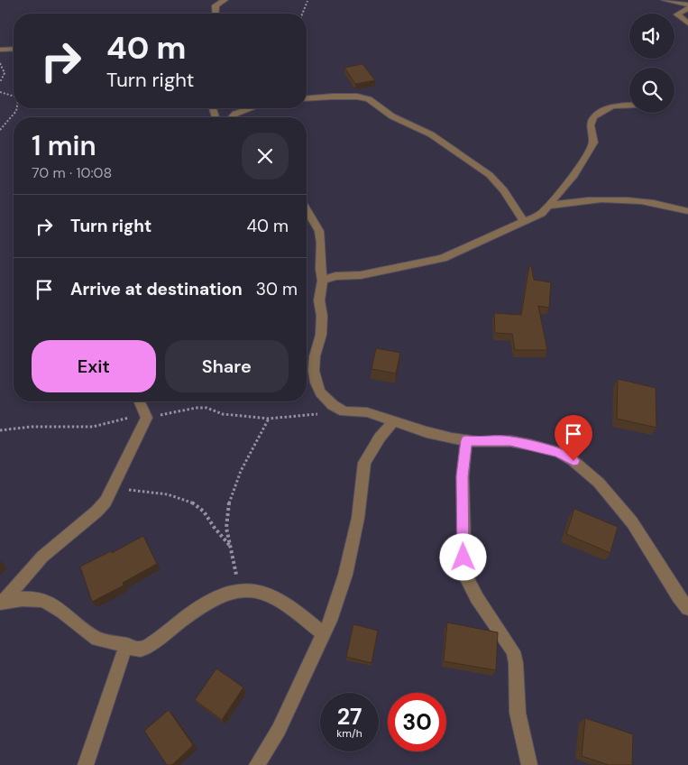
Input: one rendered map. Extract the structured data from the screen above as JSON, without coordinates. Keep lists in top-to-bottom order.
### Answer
{
  "page": {
    "turn": ["40 m", "Turn right"],
    "heading": ["1 min", "70 m · 10:08"],
    "list": [
      {
        "name": "Turn right",
        "value": "40 m"
      },
      {
        "name": "Arrive at destination",
        "value": "30 m"
      }
    ],
    "buttons": ["Exit", "Share"],
    "speed": "27 km/h",
    "limit": "30"
  }
}
